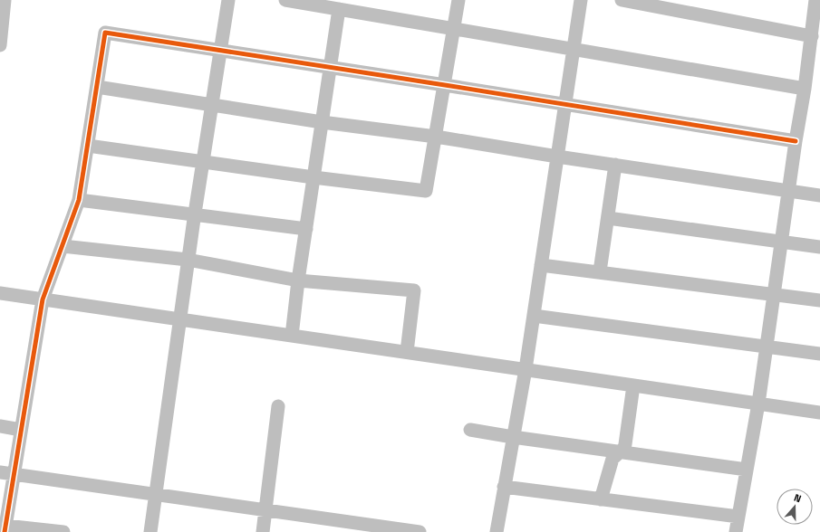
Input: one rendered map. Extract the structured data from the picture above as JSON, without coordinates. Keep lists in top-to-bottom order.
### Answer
{
  "north": "top"
}
